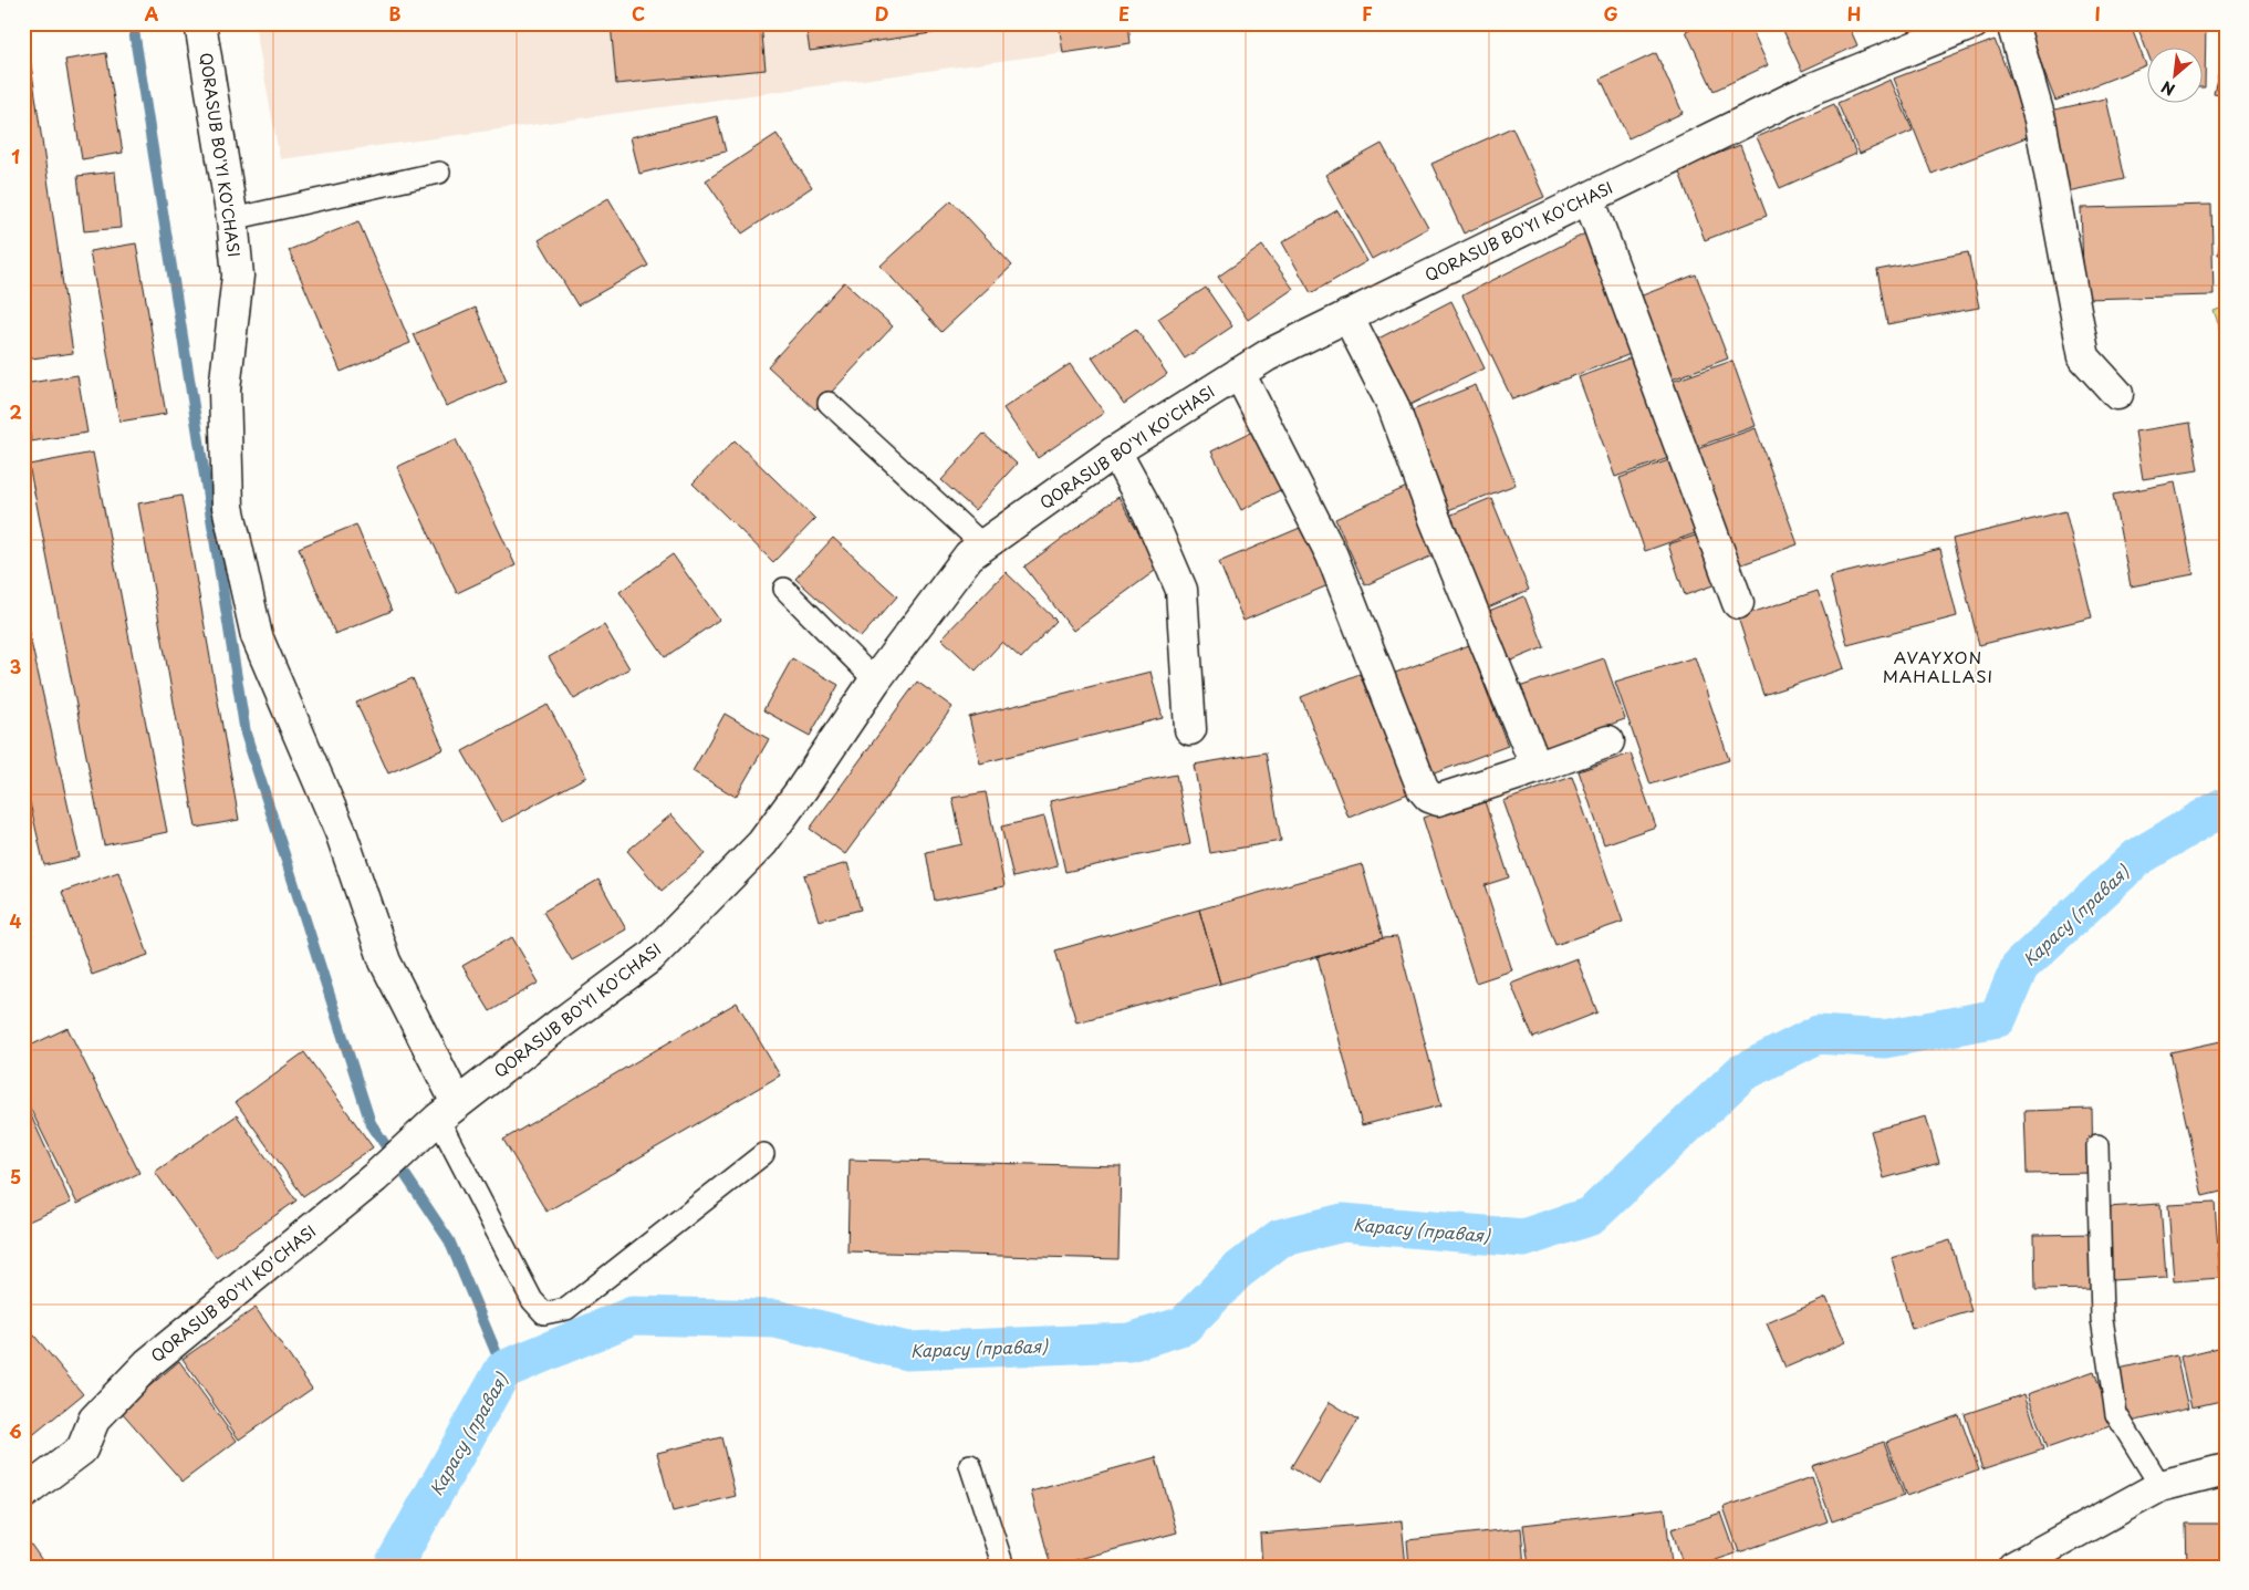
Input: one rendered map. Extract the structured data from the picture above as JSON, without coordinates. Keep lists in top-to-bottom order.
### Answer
{
  "streets": {
    "street": ["QORASUB BO'YI KO'CHASI"]
  },
  "districts": ["AVAYXON MAHALLASI"],
  "water": ["Карасу (правая)"],
  "north": "bottom left",
  "grid": {
    "columns": [
      "A",
      "B",
      "C",
      "D",
      "E",
      "F",
      "G",
      "H",
      "I"
    ],
    "rows": [
      "1",
      "2",
      "3",
      "4",
      "5",
      "6"
    ]
  }
}
